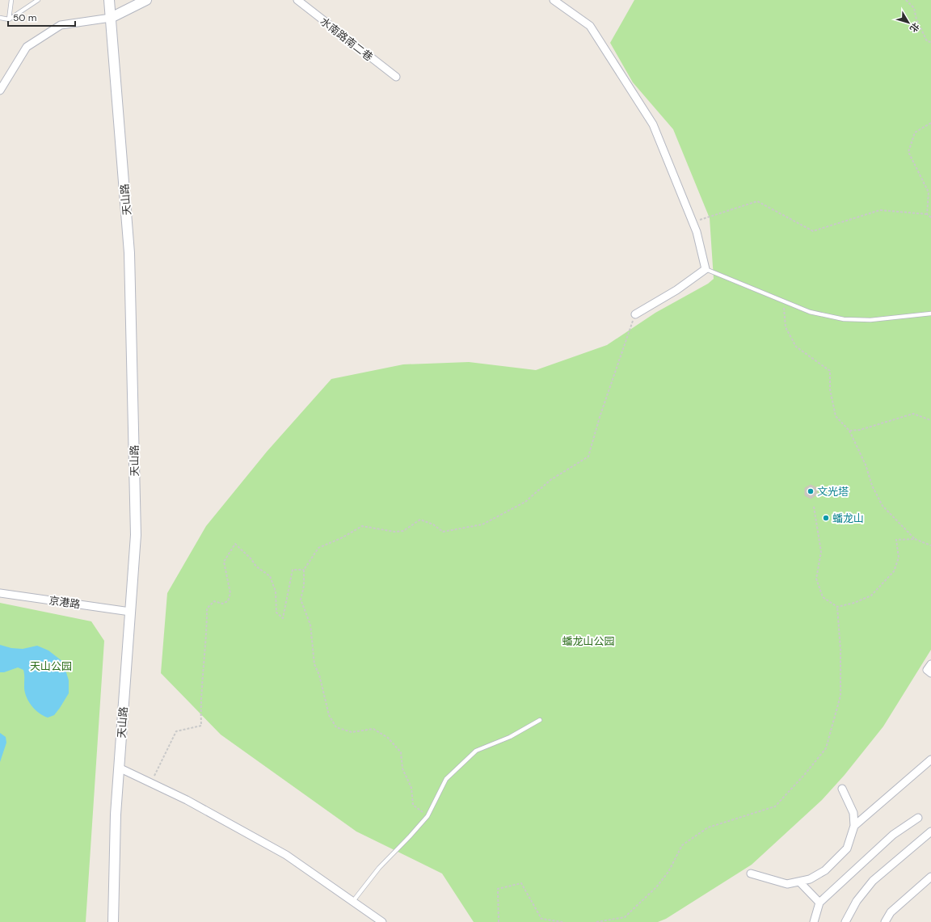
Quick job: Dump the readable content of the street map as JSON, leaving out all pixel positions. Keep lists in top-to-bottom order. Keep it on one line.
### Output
{"streets":{"street":["水南路南二巷","天山路","京港路"]},"crossings":[["天山路","京港路"]],"parks":["蟠龙山公园","天山公园"],"places":["文光塔","蟠龙山"],"scale_bar":"50 m","north":"bottom right"}
